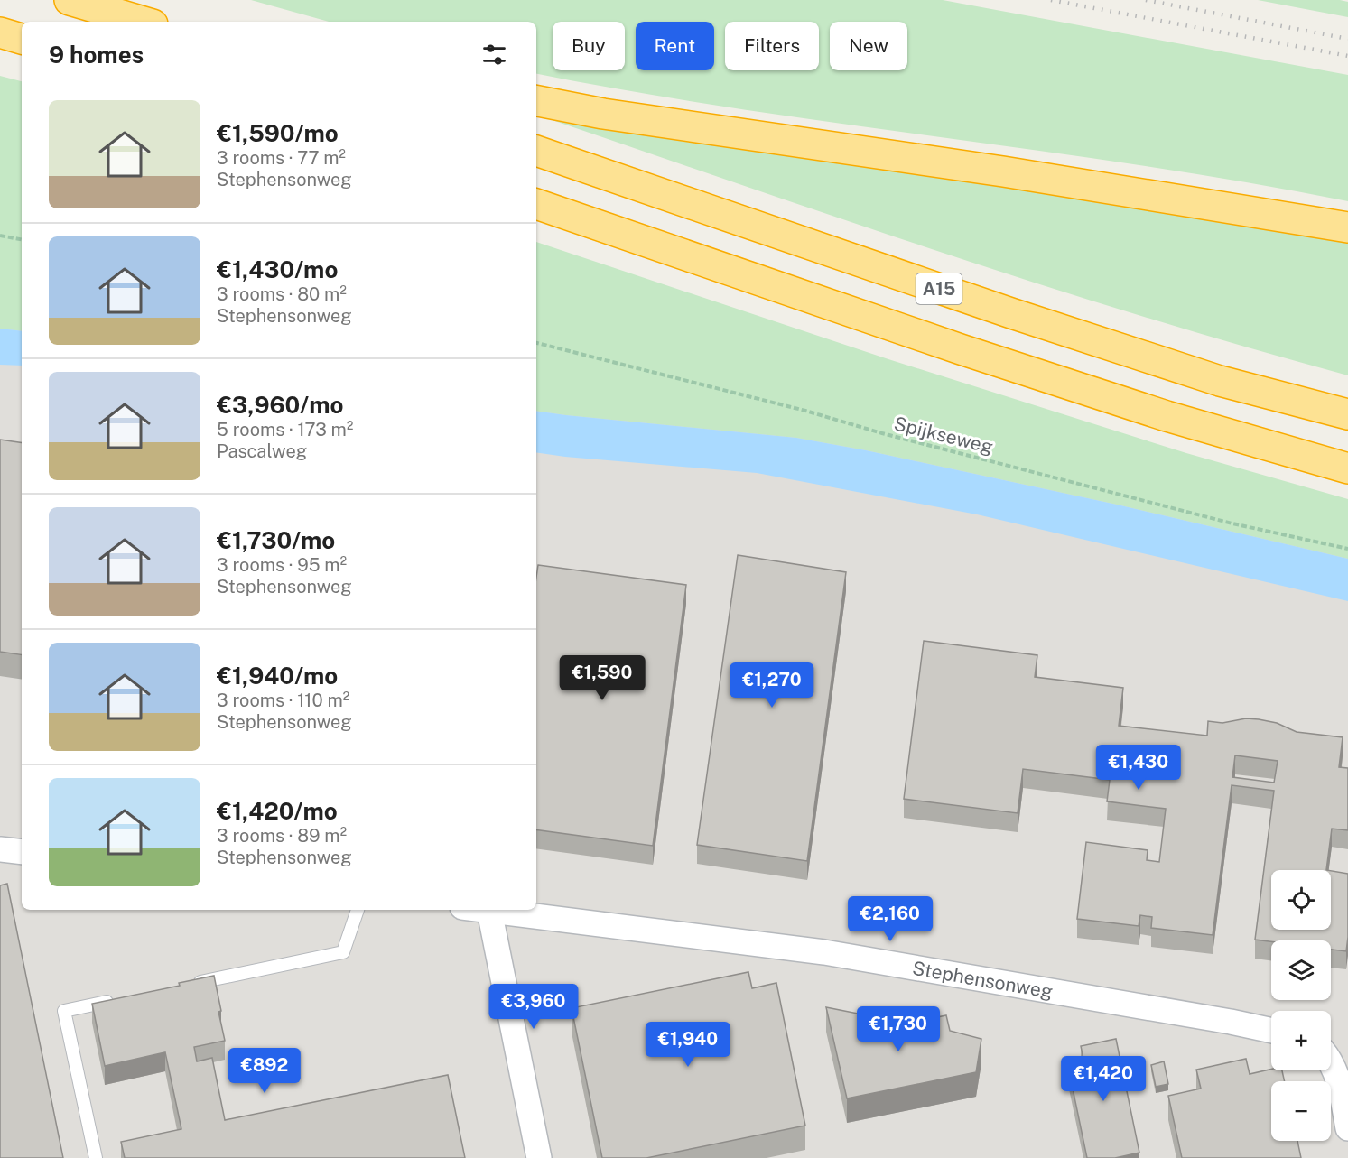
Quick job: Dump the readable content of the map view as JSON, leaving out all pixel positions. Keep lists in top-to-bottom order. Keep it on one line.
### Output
{"streets":{"highway":["A15"],"street":["Stephensonweg"],"path":["Spijkseweg"]},"page":{"chip":["Buy","Rent","Filters","New"],"heading":"9 homes","list":[{"name":"€1,590/mo","note":"3 rooms · 77 m² · Stephensonweg"},{"name":"€1,430/mo","note":"3 rooms · 80 m² · Stephensonweg"},{"name":"€3,960/mo","note":"5 rooms · 173 m² · Pascalweg"},{"name":"€1,730/mo","note":"3 rooms · 95 m² · Stephensonweg"},{"name":"€1,940/mo","note":"3 rooms · 110 m² · Stephensonweg"},{"name":"€1,420/mo","note":"3 rooms · 89 m² · Stephensonweg"}],"price":["€1,590","€1,270","€1,430","€2,160","€3,960","€1,730","€1,940","€892","€1,420"],"map_buttons":["+","−"]}}
